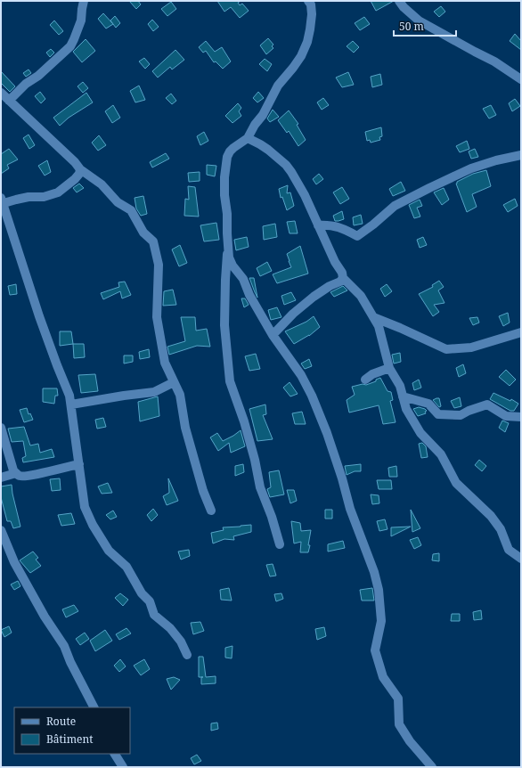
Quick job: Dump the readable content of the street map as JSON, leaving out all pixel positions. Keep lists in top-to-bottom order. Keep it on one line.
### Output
{"legend":["Route","Bâtiment"],"scale_bar":"50 m"}
